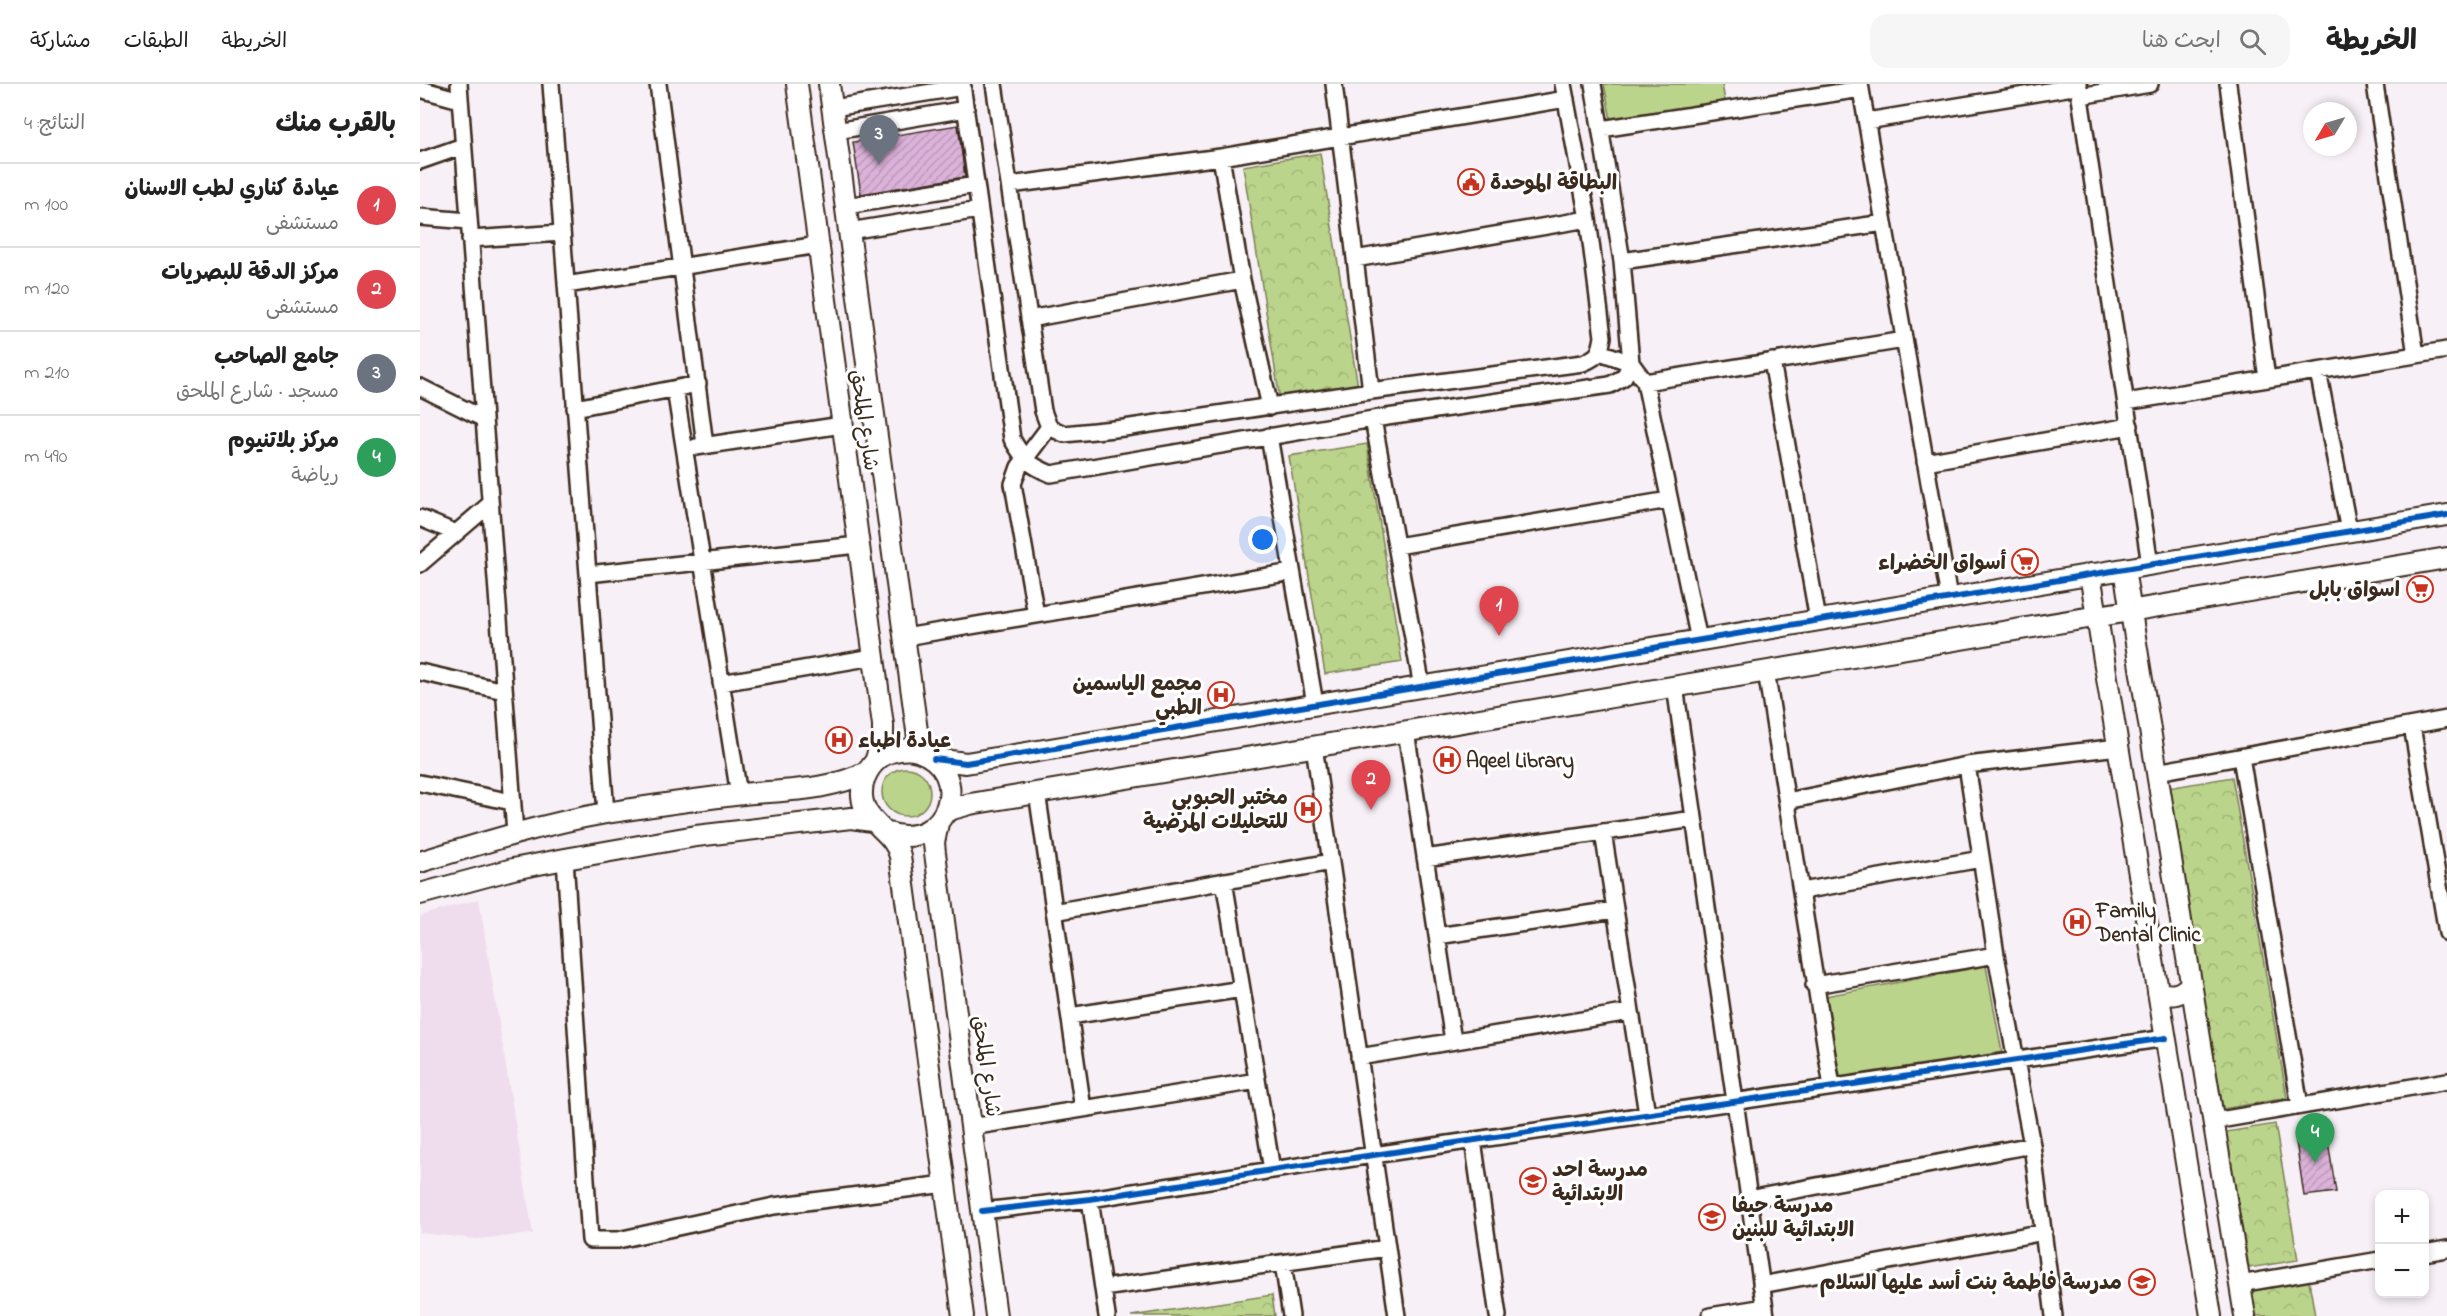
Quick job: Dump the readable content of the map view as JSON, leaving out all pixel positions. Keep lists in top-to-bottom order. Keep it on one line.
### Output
{"streets":{"street":["شارع الملحق"]},"places":{"public building":["البطاقة الموحدة"],"supermarket":["أسواق الخضراء","اسواق بابل"],"hospital":["مجمع الياسمين الطبي","عيادة اطباء","Aqeel Library","مختبر الحبوبي للتحليلات المرضية","Family Dental Clinic"],"school or university":["مدرسة احد الابتدائية","مدرسة حيفا الابتدائية للبنين","مدرسة فاطمة بنت أسد عليها السلام"]},"north":"bottom left","page":{"header":"الخريطة","search":"ابحث هنا","nav":["الخريطة","الطبقات","مشاركة"],"heading":["بالقرب منك","النتائج: 4"],"pins":["3","1","2","4"],"list":[{"mark":"1","name":"عيادة كناري لطب الاسنان","note":"مستشفى","value":"100 m"},{"mark":"2","name":"مركز الدقة للبصريات","note":"مستشفى","value":"120 m"},{"mark":"3","name":"جامع الصاحب","note":"مسجد · شارع الملحق","value":"210 m"},{"mark":"4","name":"مركز بلاتنيوم","note":"رياضة","value":"490 m"}],"map_buttons":["+","−"]}}
